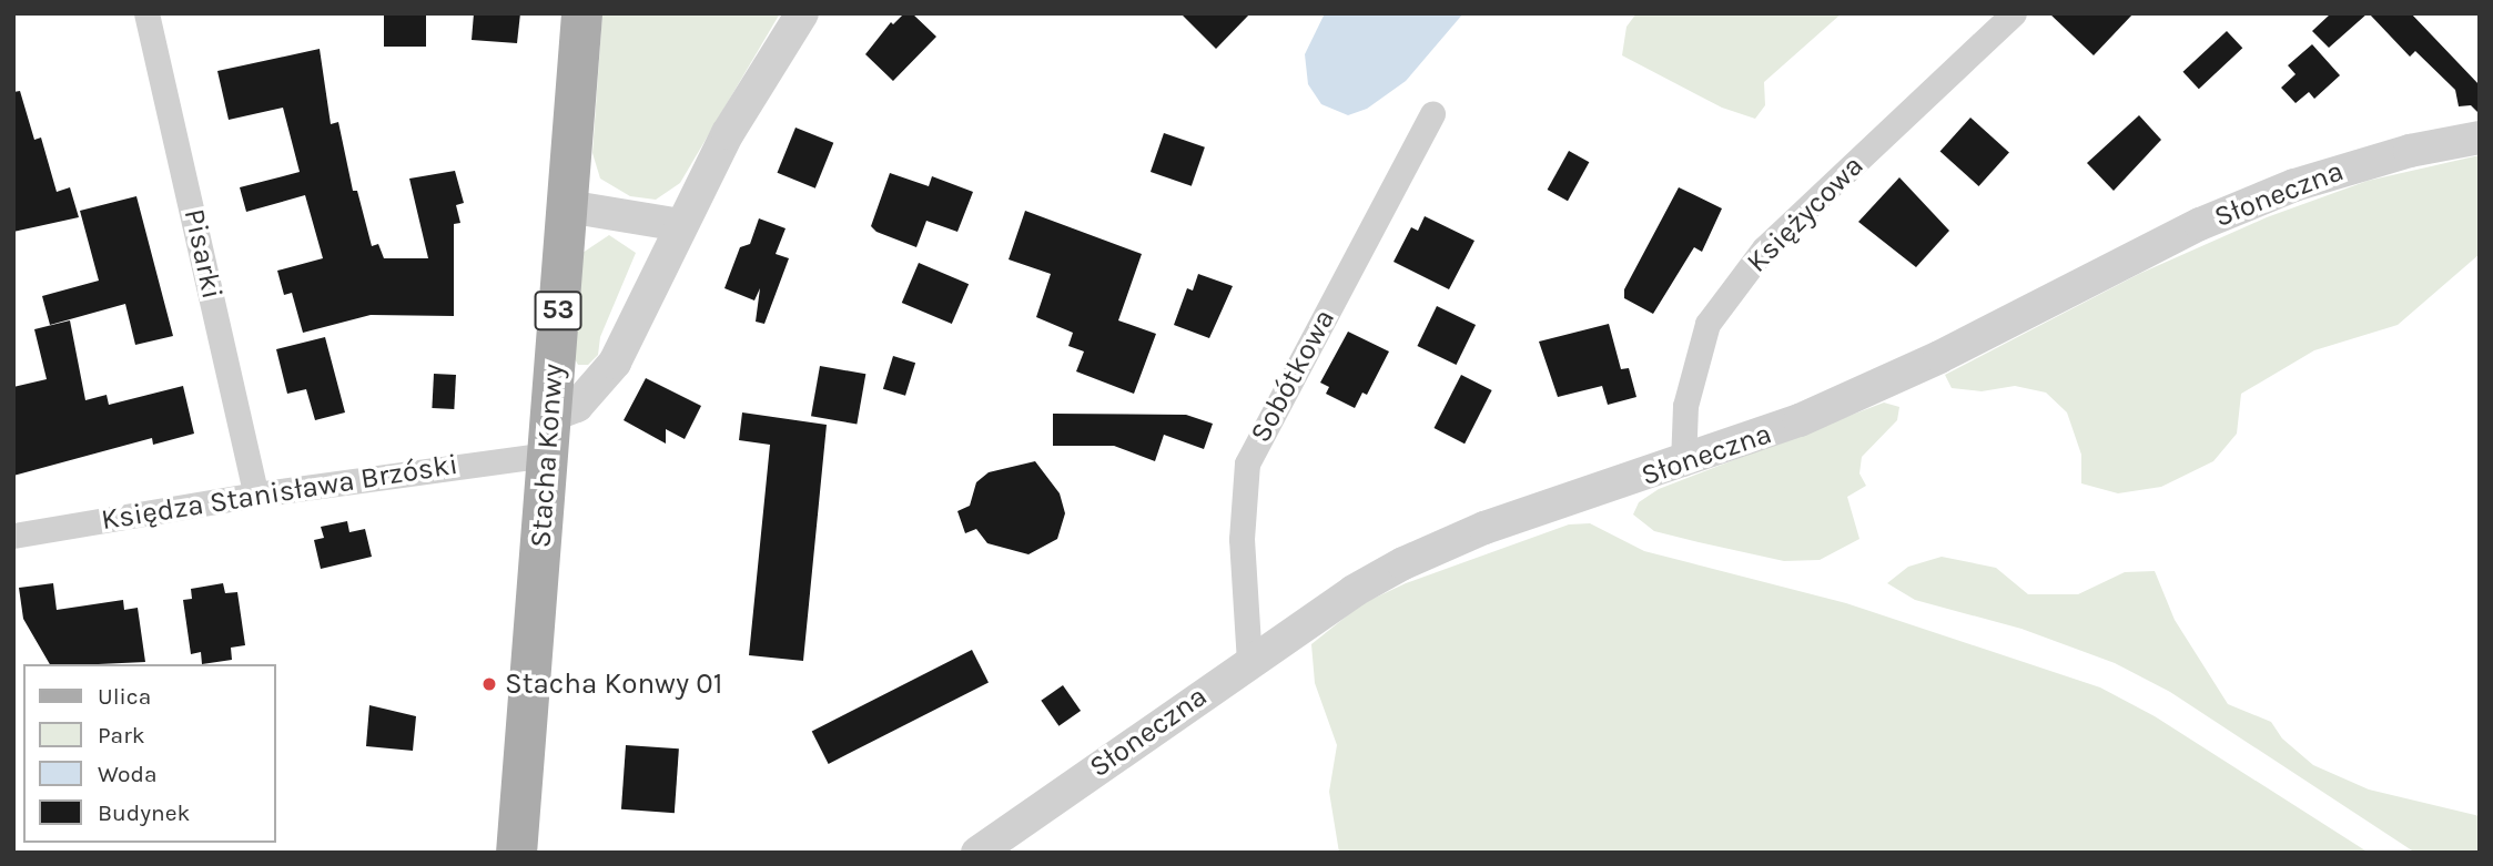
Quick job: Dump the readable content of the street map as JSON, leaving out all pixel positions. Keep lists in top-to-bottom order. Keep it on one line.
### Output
{"streets":{"main road":["53","Stacha Konwy"],"street":["Słoneczna","Księżycowa","Pisarki","Sobótkowa","Księdza Stanisława Brzóski"]},"crossings":[["Słoneczna","Księżycowa"],["Słoneczna","Sobótkowa"],["Pisarki","Księdza Stanisława Brzóski"],["Stacha Konwy","Księdza Stanisława Brzóski"]],"places":["Stacha Konwy 01"],"legend":["Ulica","Park","Woda","Budynek"]}
